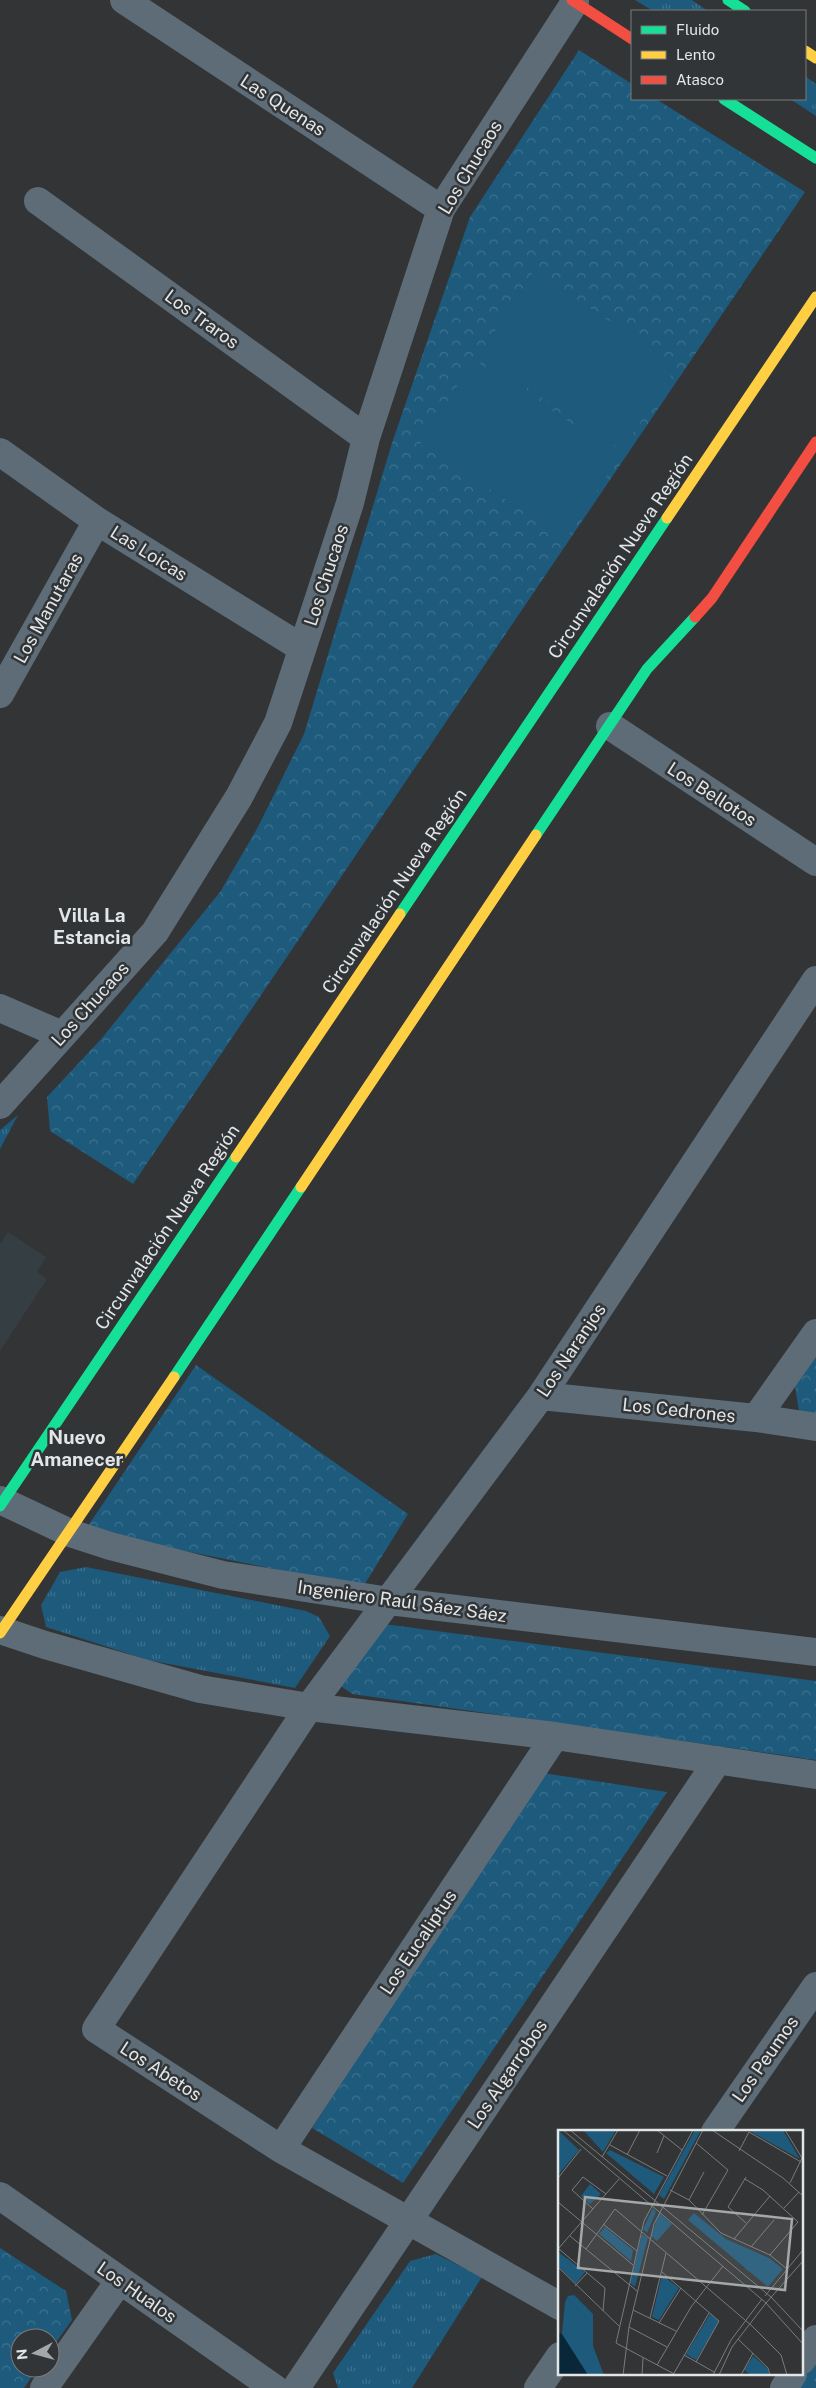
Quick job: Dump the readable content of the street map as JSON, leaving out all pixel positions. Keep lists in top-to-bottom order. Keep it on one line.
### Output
{"streets":{"main road":["Circunvalación Nueva Región"],"street":["Las Quenas","Los Chucaos","Los Traros","Las Loicas","Los Manutaras","Los Bellotos","Los Naranjos","Los Cedrones","Ingeniero Raúl Sáez Sáez","Los Eucaliptus","Los Peumos","Los Abetos","Los Algarrobos","Los Hualos"]},"crossings":[["Las Quenas","Los Chucaos"],["Los Chucaos","Los Traros"],["Los Chucaos","Las Loicas"],["Las Loicas","Los Manutaras"],["Circunvalación Nueva Región","Ingeniero Raúl Sáez Sáez"],["Los Naranjos","Los Cedrones"],["Los Naranjos","Ingeniero Raúl Sáez Sáez"],["Los Naranjos","Los Abetos"],["Los Eucaliptus","Los Abetos"],["Los Abetos","Los Algarrobos"]],"districts":["Villa La Estancia","Nuevo Amanecer"],"legend":["Fluido","Lento","Atasco"],"north":"left"}
